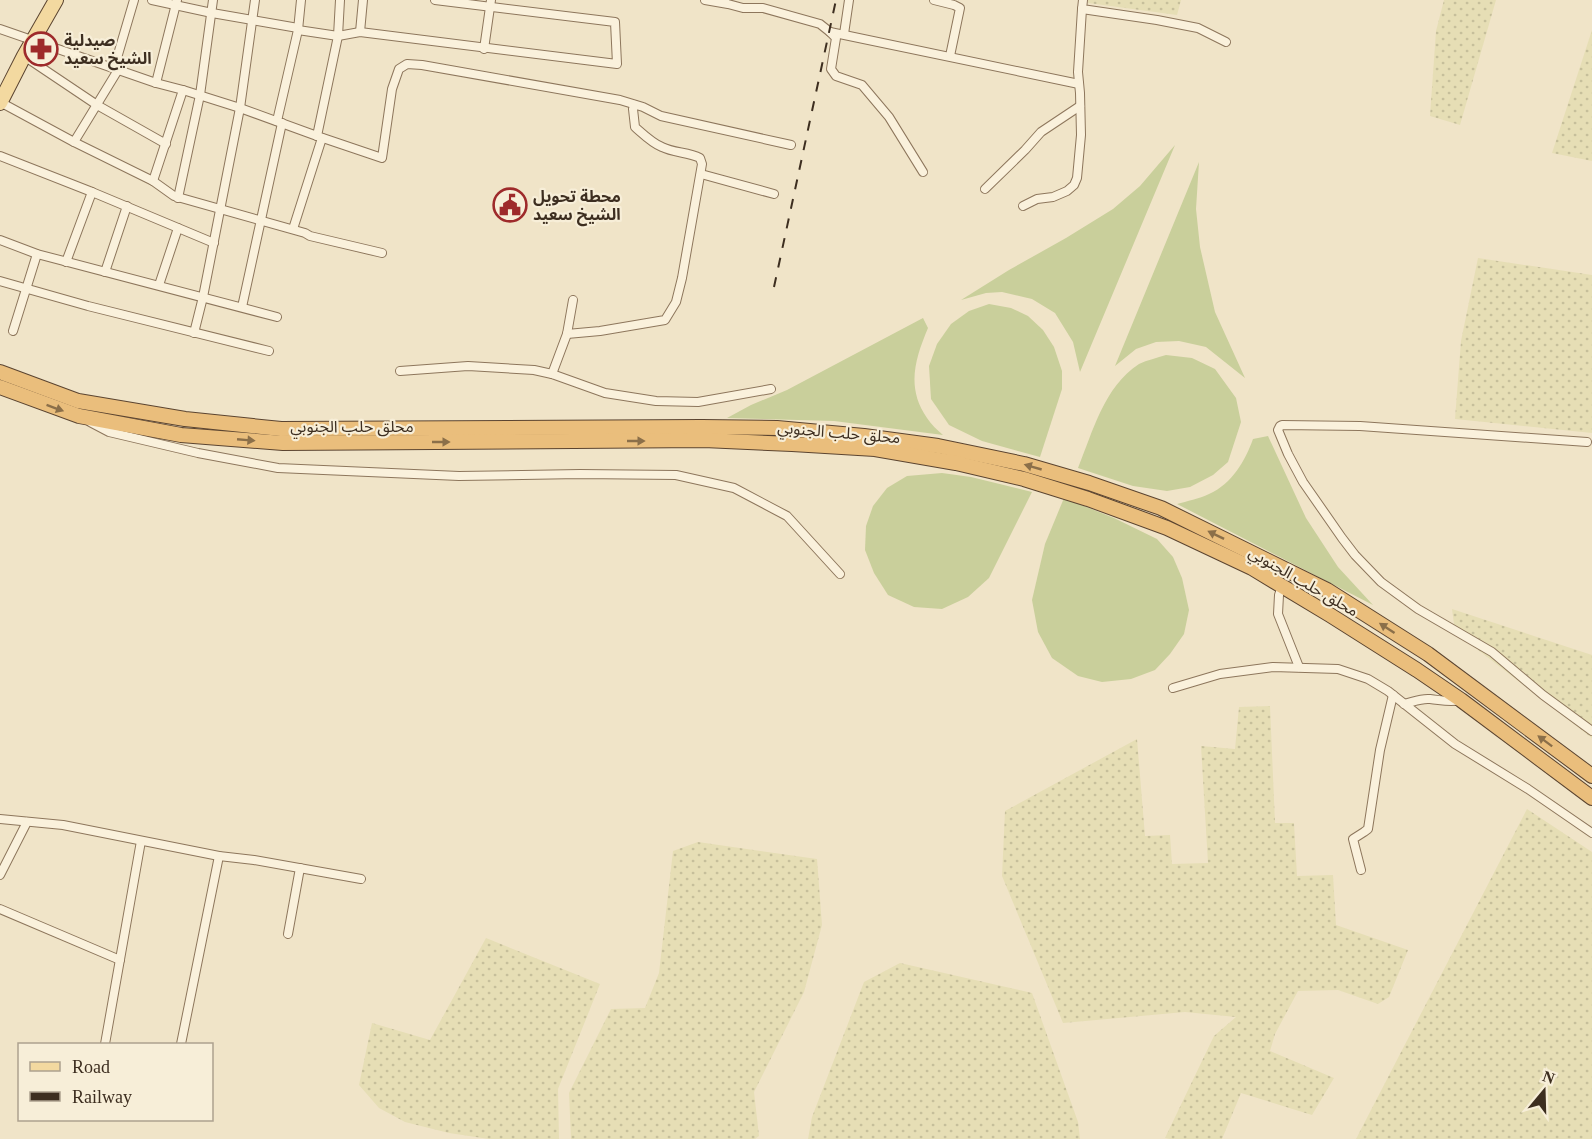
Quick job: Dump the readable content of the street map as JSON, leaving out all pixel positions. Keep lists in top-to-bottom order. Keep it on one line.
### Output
{"streets":{"highway":["محلق حلب الجنوبي"]},"places":{"pharmacy":["صيدلية الشيخ سعيد"],"public building":["محطة تحويل الشيخ سعيد"]},"legend":["Road","Railway"],"north":"top"}
